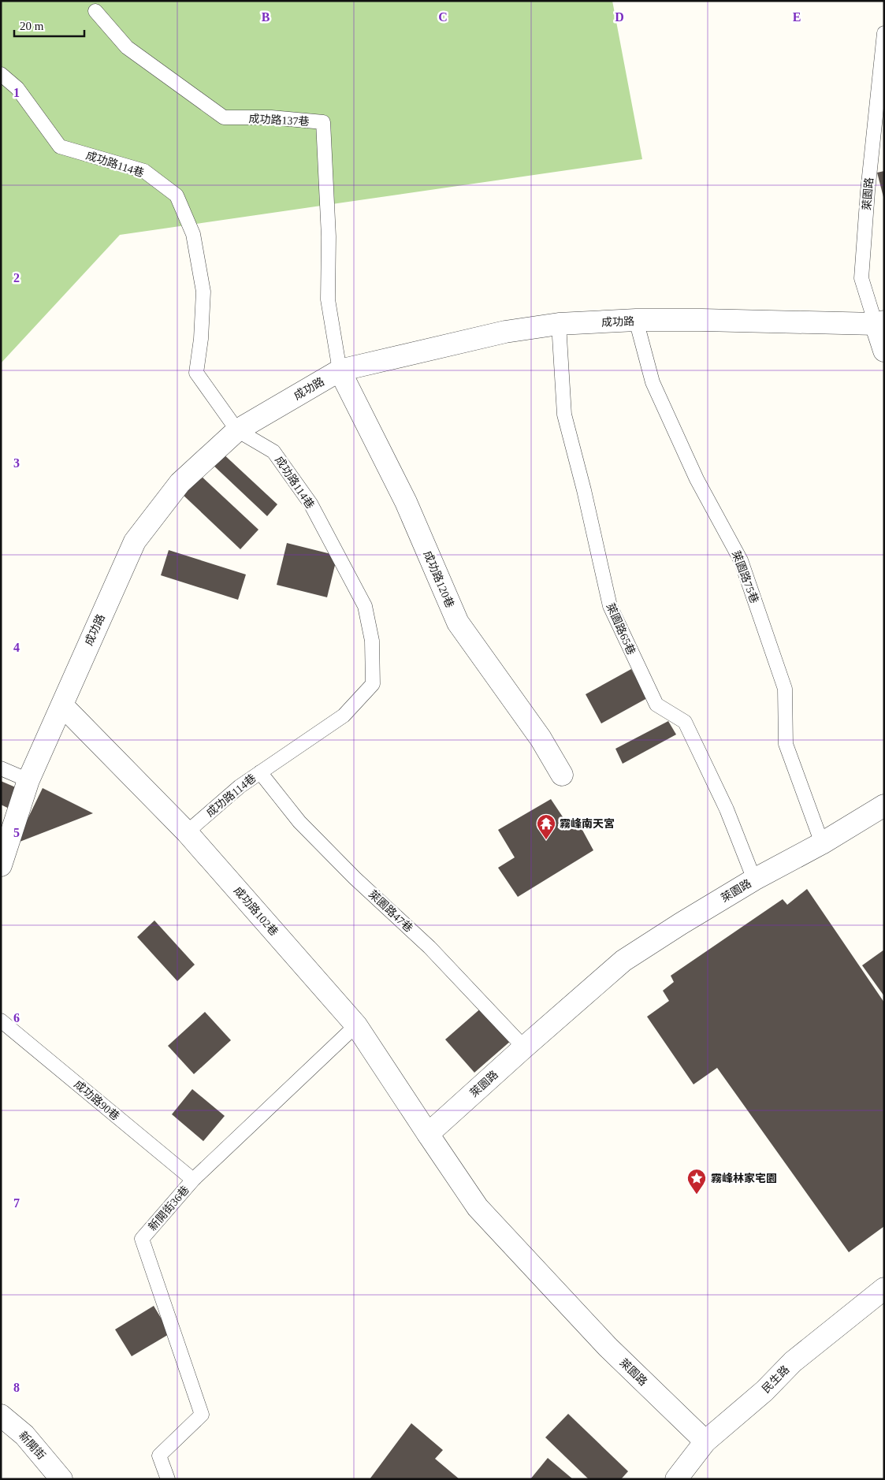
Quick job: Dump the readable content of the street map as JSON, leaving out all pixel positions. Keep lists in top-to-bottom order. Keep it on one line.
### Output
{"streets":{"street":["萊園路","成功路","成功路120巷","成功路102巷","民生路","新開街"],"lane":["成功路137巷","成功路114巷","萊園路75巷","萊園路65巷","萊園路47巷","成功路90巷","新開街36巷"]},"crossings":[["成功路137巷","成功路"],["成功路137巷","成功路120巷"],["成功路114巷","成功路"],["成功路114巷","成功路102巷"],["成功路114巷","萊園路47巷"],["萊園路","成功路"],["萊園路","萊園路75巷"],["萊園路","萊園路65巷"],["萊園路","成功路102巷"],["萊園路","萊園路47巷"],["萊園路","民生路"],["成功路","萊園路75巷"],["成功路","成功路120巷"],["成功路","萊園路65巷"],["成功路","成功路102巷"],["成功路102巷","新開街36巷"],["成功路90巷","新開街36巷"]],"places":{"temple":["霧峰南天宮"],"place":["霧峰林家宅園"]},"scale_bar":"20 m","grid":{"columns":["B","C","D","E"],"rows":["1","2","3","4","5","6","7","8"]}}
